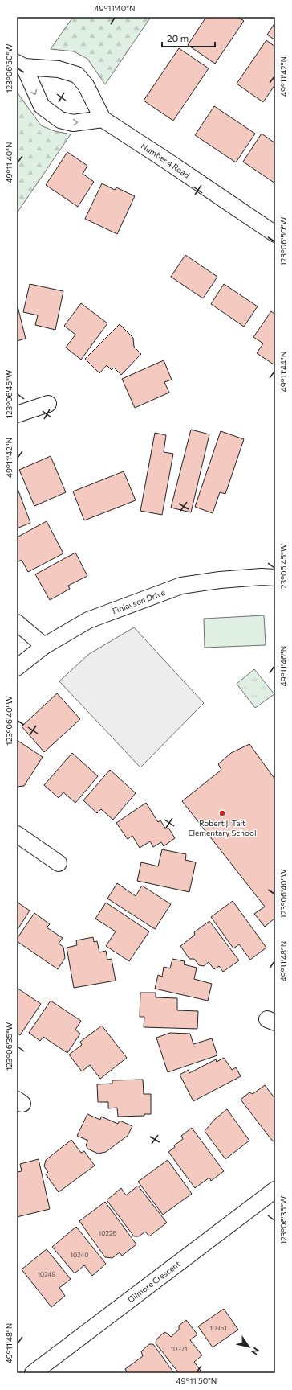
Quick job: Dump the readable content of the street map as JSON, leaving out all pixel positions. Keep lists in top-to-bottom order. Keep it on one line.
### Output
{"streets":{"street":["Number 4 Road","Finlayson Drive","Gilmore Crescent"]},"places":["Robert J. Tait Elementary School"],"house_numbers":["10226","10240","10248","10351","10371"],"scale_bar":"20 m","north":"bottom right","coordinates":["49°11'40\"N","123°06'50\"W","49°11'42\"N","49°11'44\"N","123°06'45\"W","49°11'46\"N","123°06'40\"W","49°11'48\"N","123°06'35\"W","49°11'50\"N"]}
